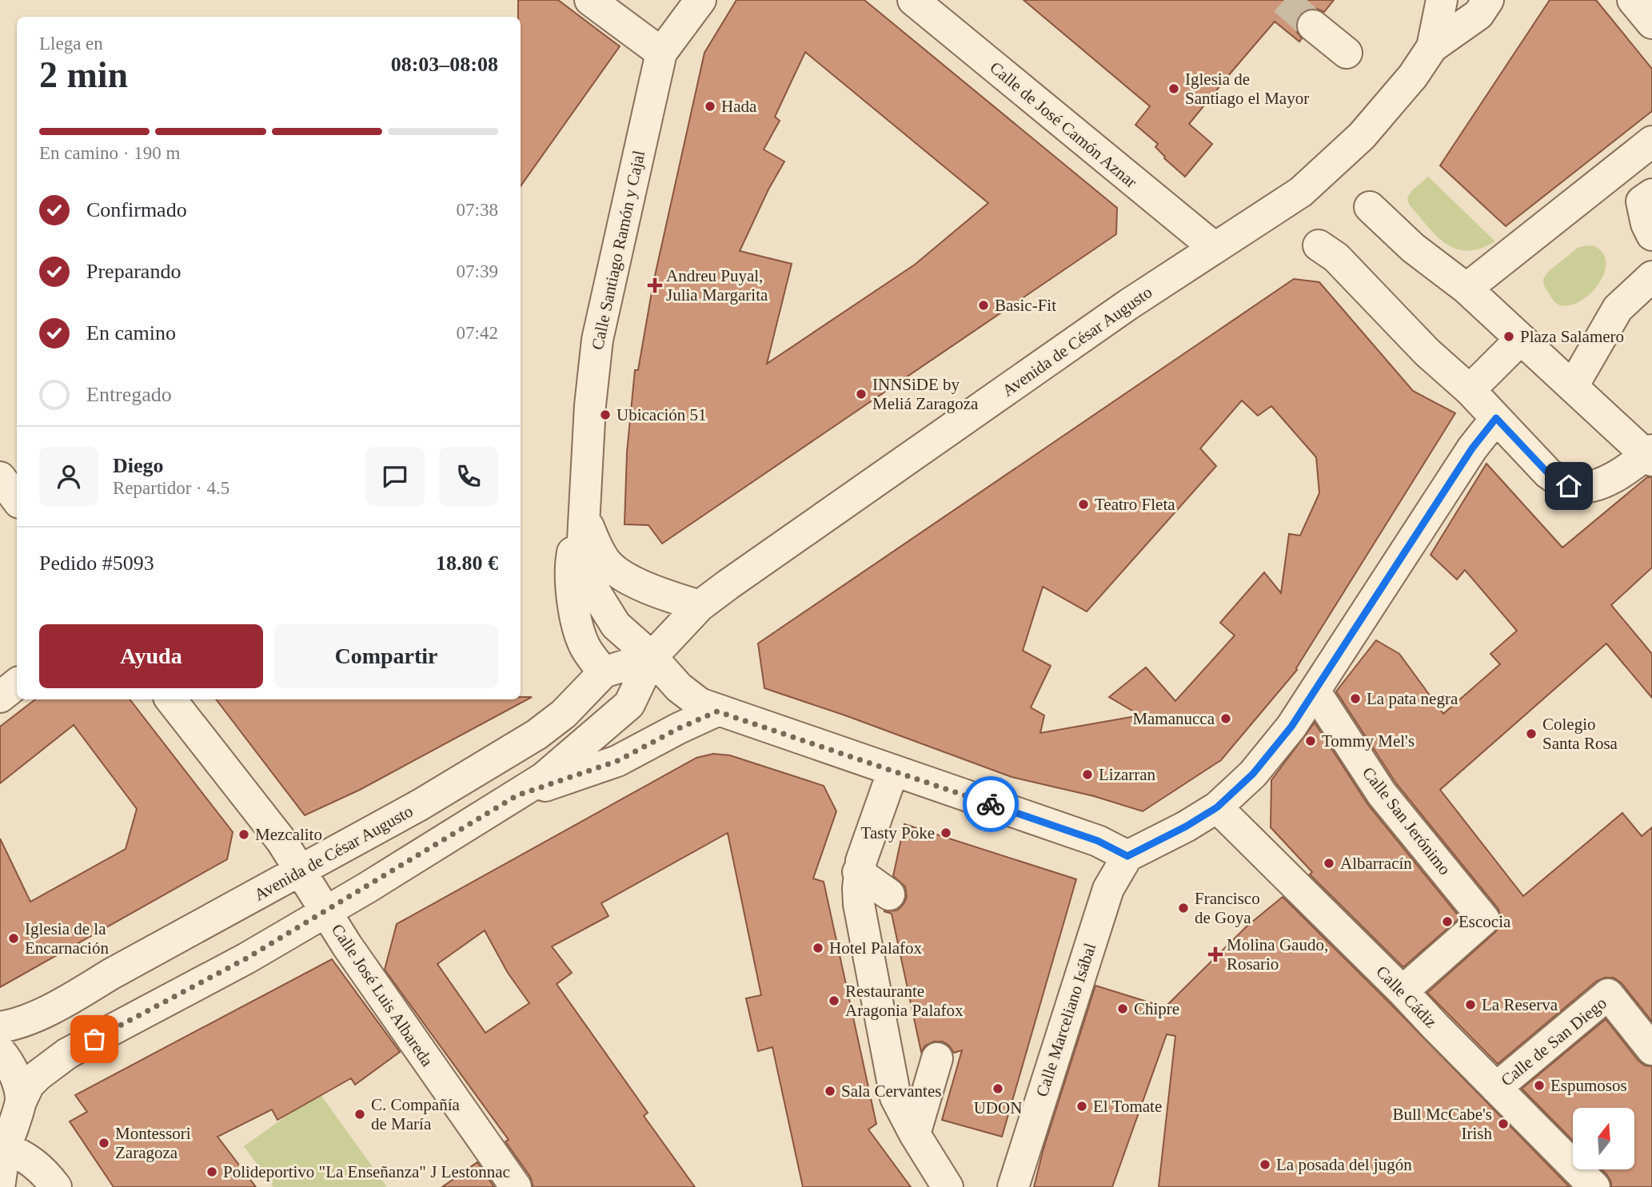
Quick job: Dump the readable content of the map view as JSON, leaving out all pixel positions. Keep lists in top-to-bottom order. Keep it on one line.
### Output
{"streets":{"street":["Calle de José Camón Aznar","Calle Santiago Ramón y Cajal","Avenida de César Augusto","Calle San Jerónimo","Calle José Luis Albareda","Calle Cádiz","Calle Marceliano Isábal","Calle de San Diego"]},"crossings":[["Calle de José Camón Aznar","Avenida de César Augusto"],["Calle Santiago Ramón y Cajal","Avenida de César Augusto"],["Calle Santiago Ramón y Cajal","Calle Marceliano Isábal"],["Avenida de César Augusto","Calle José Luis Albareda"],["Calle San Jerónimo","Calle Cádiz"],["Calle Cádiz","Calle de San Diego"]],"places":{"other":["Iglesia de Santiago el Mayor","Hada","Basic-Fit","Plaza Salamero","INNSiDE by Meliá Zaragoza","Ubicación 51","Teatro Fleta","La pata negra","Mamanucca","Colegio Santa Rosa","Tommy Mel's","Lizarran","Tasty Poke","Mezcalito","Albarracín","Francisco de Goya","Escocia","Iglesia de la Encarnación","Hotel Palafox","Restaurante Aragonia Palafox","La Reserva","Chipre","Espumosos","UDON","Sala Cervantes","El Tomate","C. Compañía de María","Bull McCabe's Irish","Montessori Zaragoza","La posada del jugón","Polideportivo \"La Enseñanza\" J Lestonnac"],"health":["Andreu Puyal, Julia Margarita","Molina Gaudo, Rosario"]},"north":"top","page":{"heading":["2 min","Llega en","08:03–08:08"],"panel":["Diego","Repartidor · 4.5","Pedido #5093","18.80 €"],"bar":"En camino · 190 m","list":[["Confirmado","07:38"],["Preparando","07:39"],["En camino","07:42"],"Entregado"],"buttons":["Ayuda","Compartir"]}}
